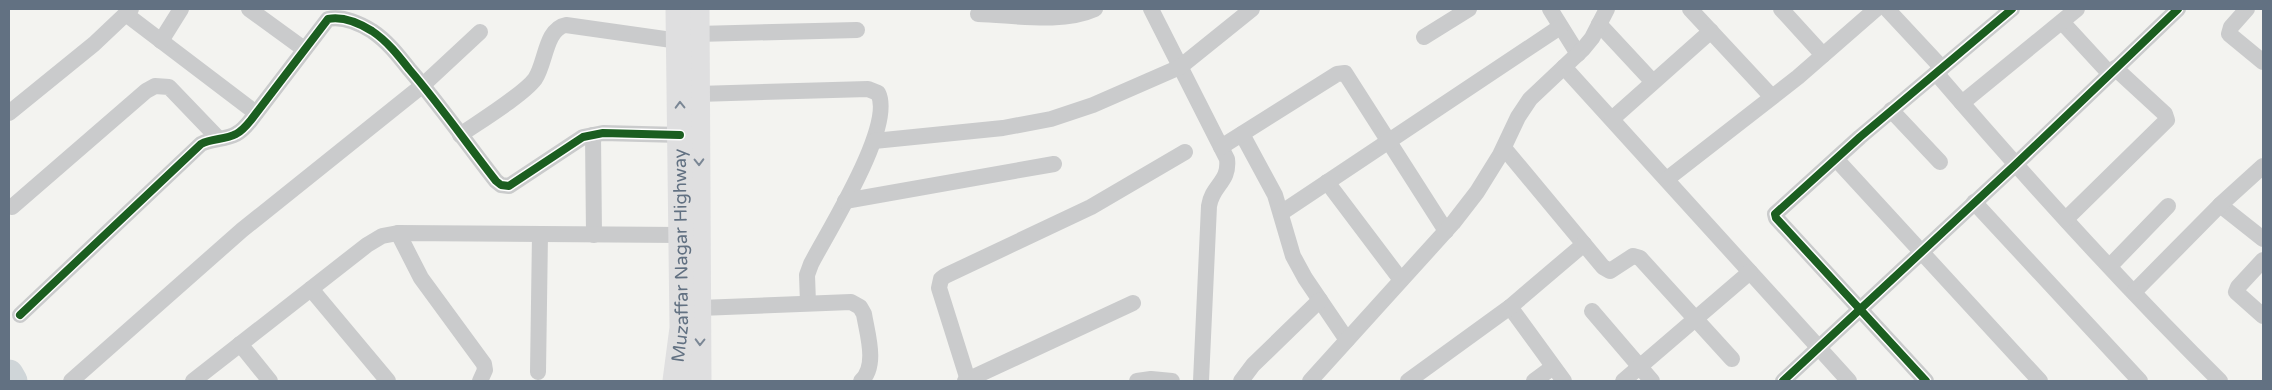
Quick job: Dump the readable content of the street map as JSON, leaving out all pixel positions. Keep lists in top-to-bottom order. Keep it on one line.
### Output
{"streets":{"main road":["Muzaffar Nagar Highway"]}}
